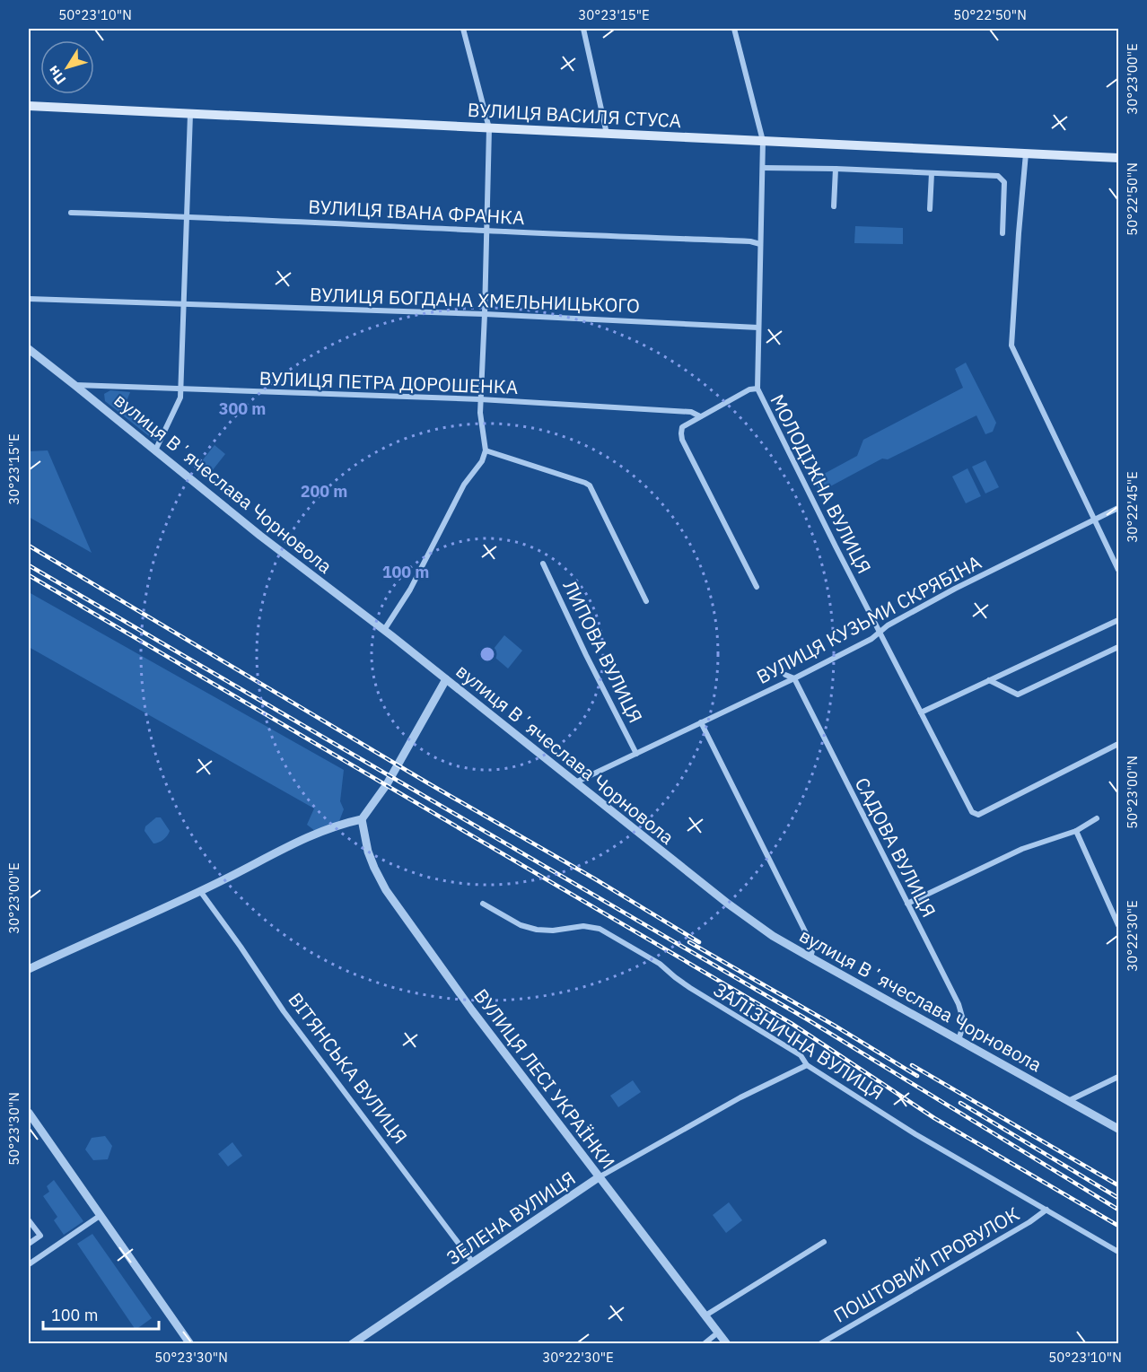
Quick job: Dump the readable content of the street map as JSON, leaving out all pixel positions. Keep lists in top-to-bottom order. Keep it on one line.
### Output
{"streets":{"main road":["ВУЛИЦЯ ВАСИЛЯ СТУСА"],"street":["ВУЛИЦЯ ІВАНА ФРАНКА","ВУЛИЦЯ БОГДАНА ХМЕЛЬНИЦЬКОГО","ВУЛИЦЯ ПЕТРА ДОРОШЕНКА","вулиця Вʼячеслава Чорновола","МОЛОДІЖНА ВУЛИЦЯ","ВУЛИЦЯ КУЗЬМИ СКРЯБІНА","ЛИПОВА ВУЛИЦЯ","САДОВА ВУЛИЦЯ","ЗАЛІЗНИЧНА ВУЛИЦЯ","ВІТЯНСЬКА ВУЛИЦЯ","ВУЛИЦЯ ЛЕСІ УКРАЇНКИ","ЗЕЛЕНА ВУЛИЦЯ","ПОШТОВИЙ ПРОВУЛОК"]},"crossings":[["ВУЛИЦЯ ВАСИЛЯ СТУСА","МОЛОДІЖНА ВУЛИЦЯ"],["ВУЛИЦЯ ІВАНА ФРАНКА","МОЛОДІЖНА ВУЛИЦЯ"],["ВУЛИЦЯ БОГДАНА ХМЕЛЬНИЦЬКОГО","МОЛОДІЖНА ВУЛИЦЯ"],["ВУЛИЦЯ ПЕТРА ДОРОШЕНКА","вулиця Вʼячеслава Чорновола"],["вулиця Вʼячеслава Чорновола","ВУЛИЦЯ КУЗЬМИ СКРЯБІНА"],["вулиця Вʼячеслава Чорновола","САДОВА ВУЛИЦЯ"],["МОЛОДІЖНА ВУЛИЦЯ","ВУЛИЦЯ КУЗЬМИ СКРЯБІНА"],["ВУЛИЦЯ КУЗЬМИ СКРЯБІНА","ЛИПОВА ВУЛИЦЯ"],["ВУЛИЦЯ КУЗЬМИ СКРЯБІНА","САДОВА ВУЛИЦЯ"],["ЗАЛІЗНИЧНА ВУЛИЦЯ","ЗЕЛЕНА ВУЛИЦЯ"],["ЗАЛІЗНИЧНА ВУЛИЦЯ","ПОШТОВИЙ ПРОВУЛОК"],["ВІТЯНСЬКА ВУЛИЦЯ","ЗЕЛЕНА ВУЛИЦЯ"],["ВУЛИЦЯ ЛЕСІ УКРАЇНКИ","ЗЕЛЕНА ВУЛИЦЯ"]],"scale_bar":"100 m","north":"bottom left","coordinates":["50°23'10\"N","30°23'15\"E","50°22'50\"N","30°23'00\"E","30°22'45\"E","50°23'00\"N","30°22'30\"E","50°23'30\"N"],"rings":["300 m","200 m","100 m"]}
